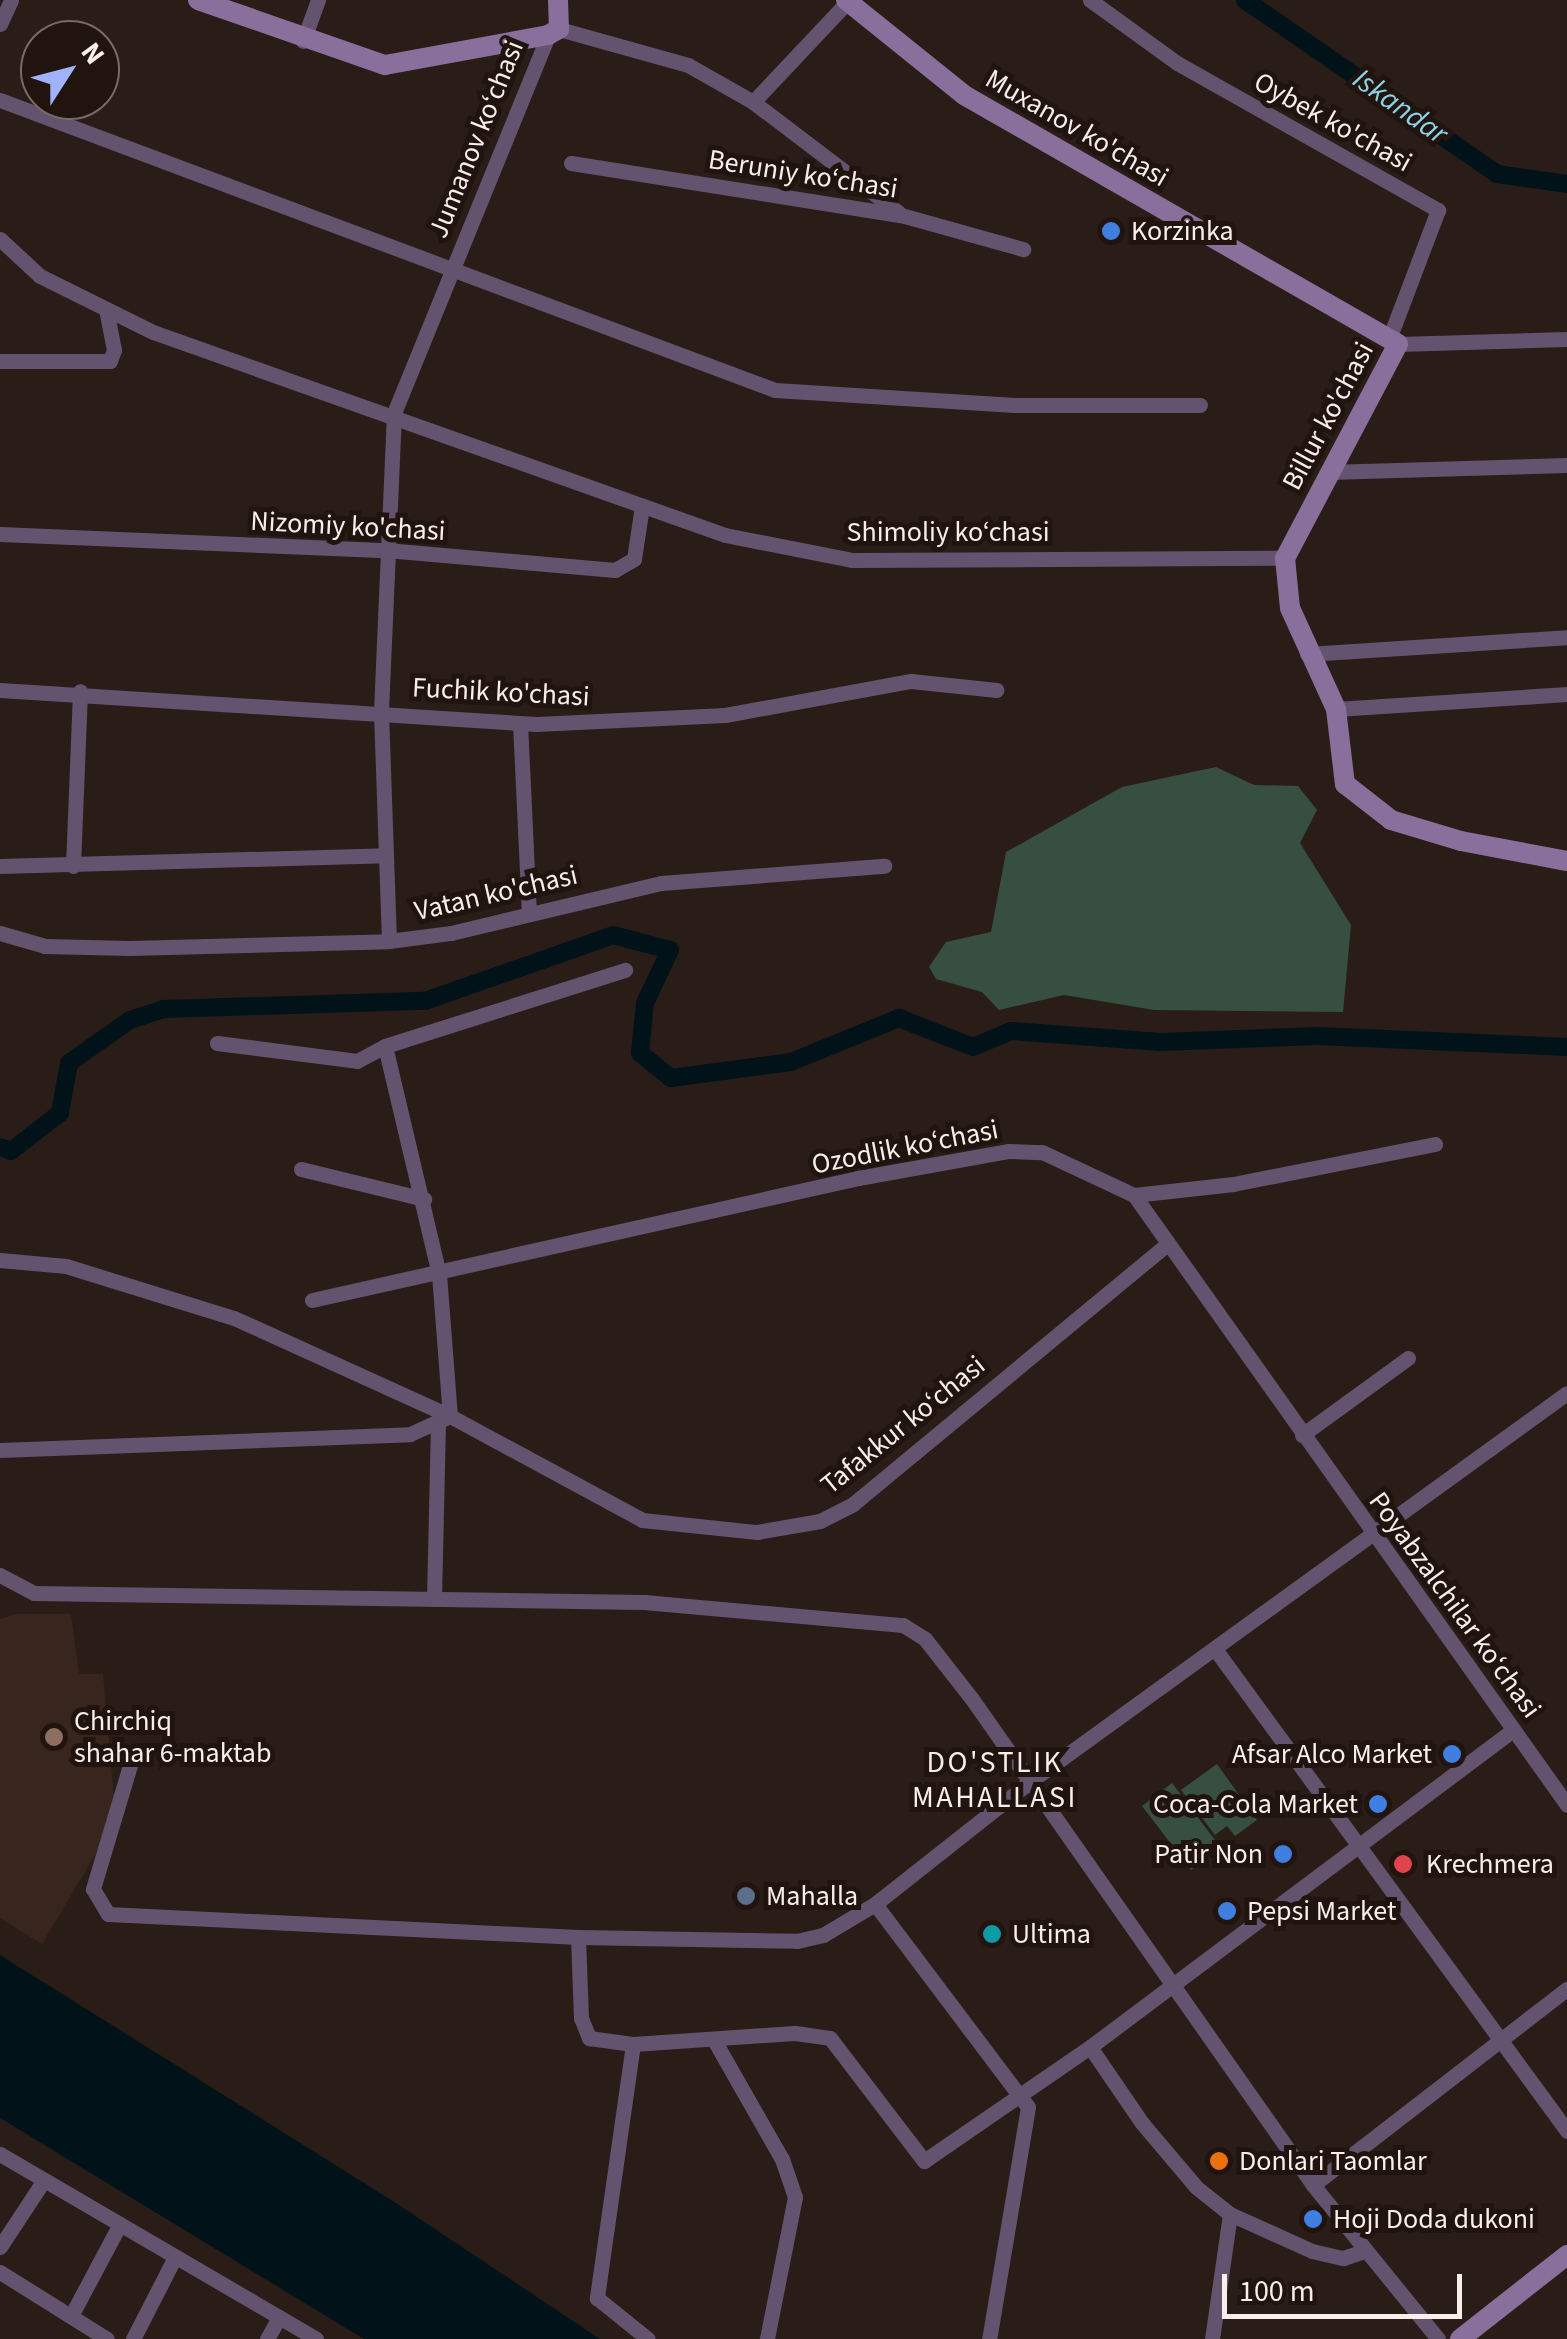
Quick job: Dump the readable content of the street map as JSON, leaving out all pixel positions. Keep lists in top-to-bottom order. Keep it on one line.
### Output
{"streets":{"street":["Oybek ko'chasi","Muxanov ko'chasi","Jumanov ko‘chasi","Beruniy ko‘chasi","Billur ko'chasi","Nizomiy ko'chasi","Shimoliy ko‘chasi","Fuchik ko'chasi","Vatan ko'chasi","Ozodlik ko‘chasi","Tafakkur ko‘chasi","Poyabzalchilar ko‘chasi"]},"crossings":[["Oybek ko'chasi","Muxanov ko'chasi"],["Oybek ko'chasi","Billur ko'chasi"],["Muxanov ko'chasi","Billur ko'chasi"],["Jumanov ko‘chasi","Beruniy ko‘chasi"],["Jumanov ko‘chasi","Nizomiy ko'chasi"],["Jumanov ko‘chasi","Shimoliy ko‘chasi"],["Jumanov ko‘chasi","Fuchik ko'chasi"],["Jumanov ko‘chasi","Vatan ko'chasi"],["Billur ko'chasi","Shimoliy ko‘chasi"],["Nizomiy ko'chasi","Shimoliy ko‘chasi"],["Ozodlik ko‘chasi","Poyabzalchilar ko‘chasi"],["Tafakkur ko‘chasi","Poyabzalchilar ko‘chasi"]],"districts":["DO'STLIK MAHALLASI"],"water":["Iskandar"],"places":["Korzinka","Chirchiq shahar 6-maktab","Afsar Alco Market","Coca-Cola Market","Patir Non","Krechmera","Mahalla","Pepsi Market","Ultima","Donlari Taomlar","Hoji Doda dukoni"],"scale_bar":"100 m","north":"top right"}
